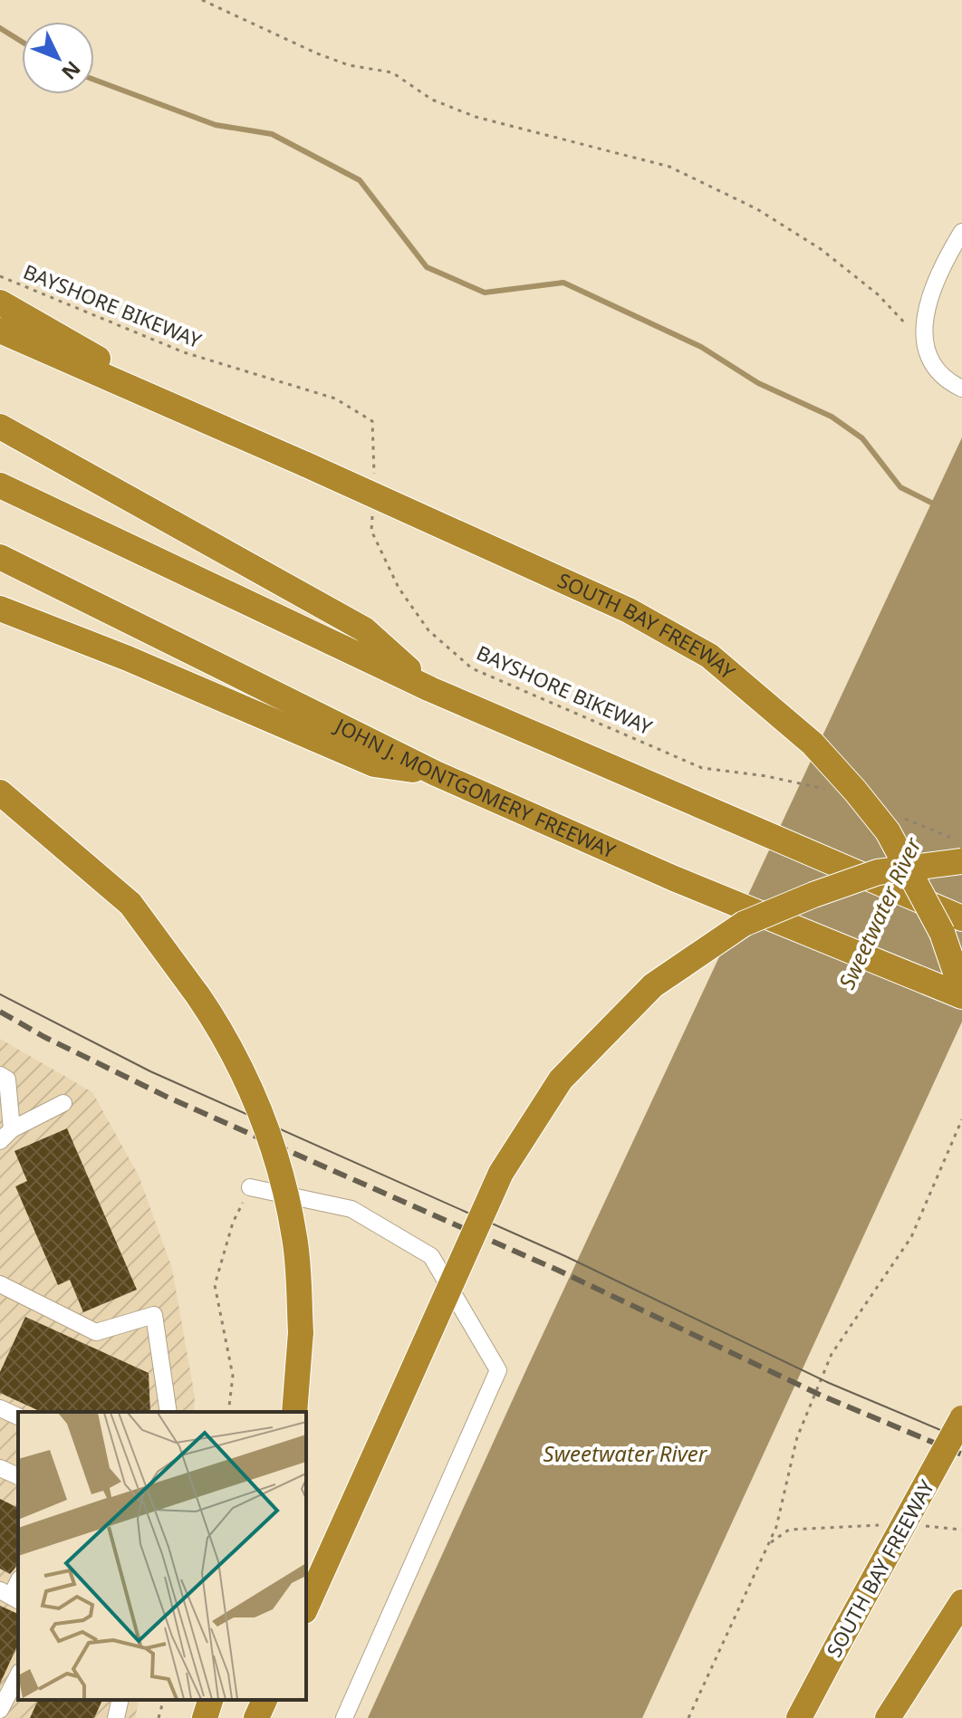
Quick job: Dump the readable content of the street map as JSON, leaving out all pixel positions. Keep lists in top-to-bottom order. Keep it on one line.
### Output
{"streets":{"highway":["SOUTH BAY FREEWAY","JOHN J. MONTGOMERY FREEWAY"],"path":["BAYSHORE BIKEWAY"]},"crossings":[["SOUTH BAY FREEWAY","JOHN J. MONTGOMERY FREEWAY"]],"water":["Sweetwater River"],"north":"bottom right"}
